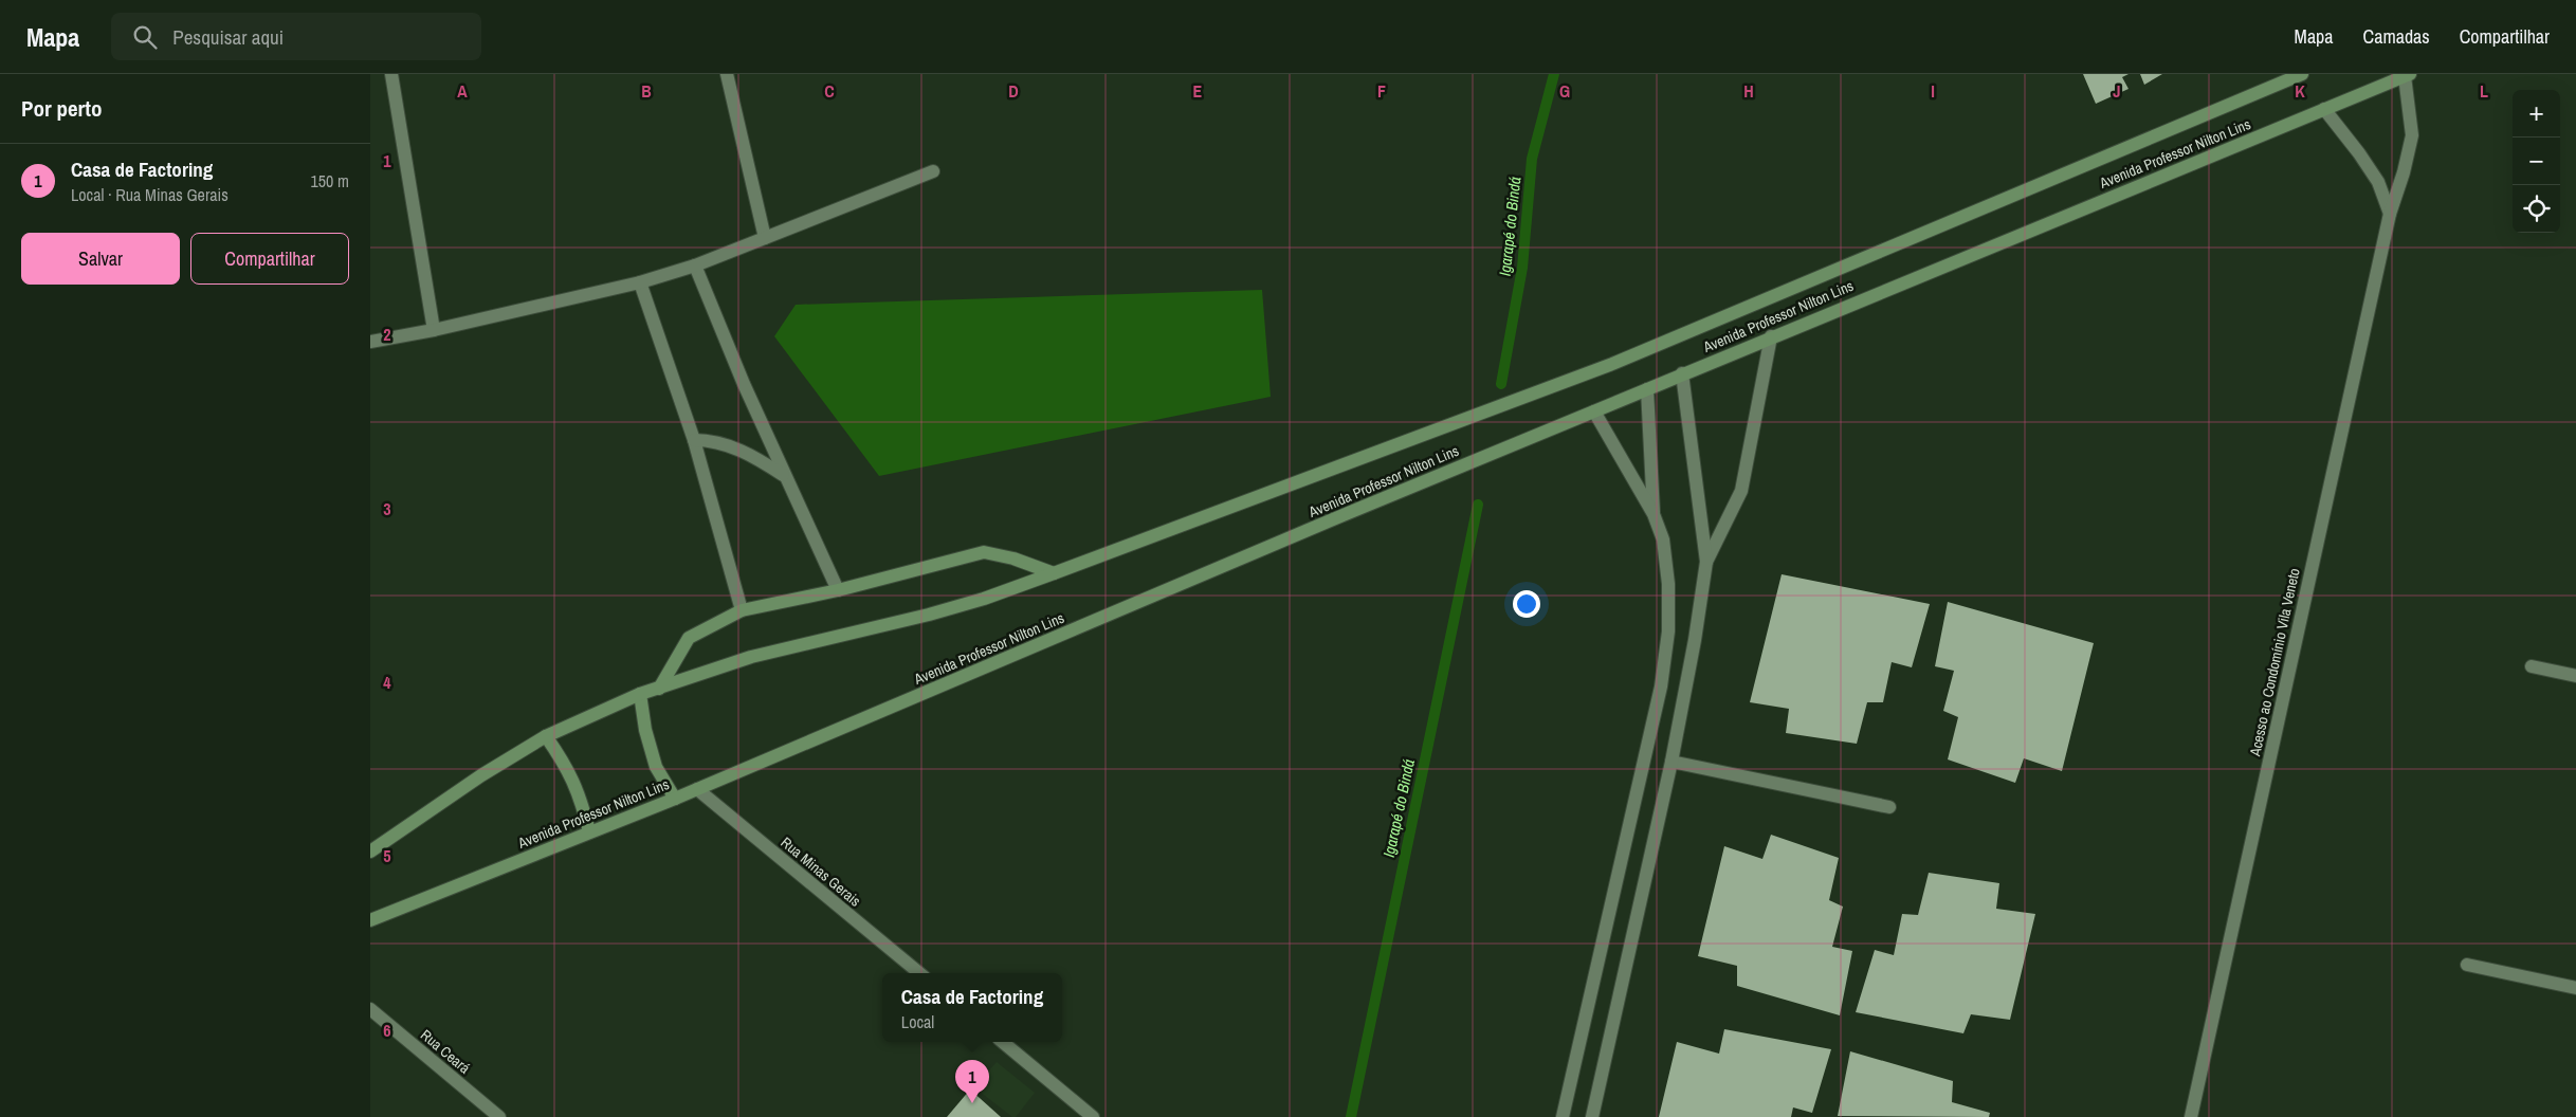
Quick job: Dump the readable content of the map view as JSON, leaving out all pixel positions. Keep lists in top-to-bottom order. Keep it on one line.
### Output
{"streets":{"main road":["Avenida Professor Nilton Lins"],"street":["Acesso ao Condomínio Vila Veneto","Rua Minas Gerais","Rua Ceará"]},"crossings":[["Avenida Professor Nilton Lins","Acesso ao Condomínio Vila Veneto"],["Avenida Professor Nilton Lins","Rua Minas Gerais"]],"water":["Igarapé do Bindá"],"page":{"header":"Mapa","search":"Pesquisar aqui","nav":["Mapa","Camadas","Compartilhar"],"heading":"Por perto","map_buttons":["+","−"],"list":[{"mark":"1","name":"Casa de Factoring","note":"Local · Rua Minas Gerais","value":"150 m"}],"buttons":["Salvar","Compartilhar"],"popup":["Casa de Factoring","Local"],"pins":"1"},"grid":{"columns":["A","B","C","D","E","F","G","H","I","J","K","L"],"rows":["1","2","3","4","5","6"]}}
